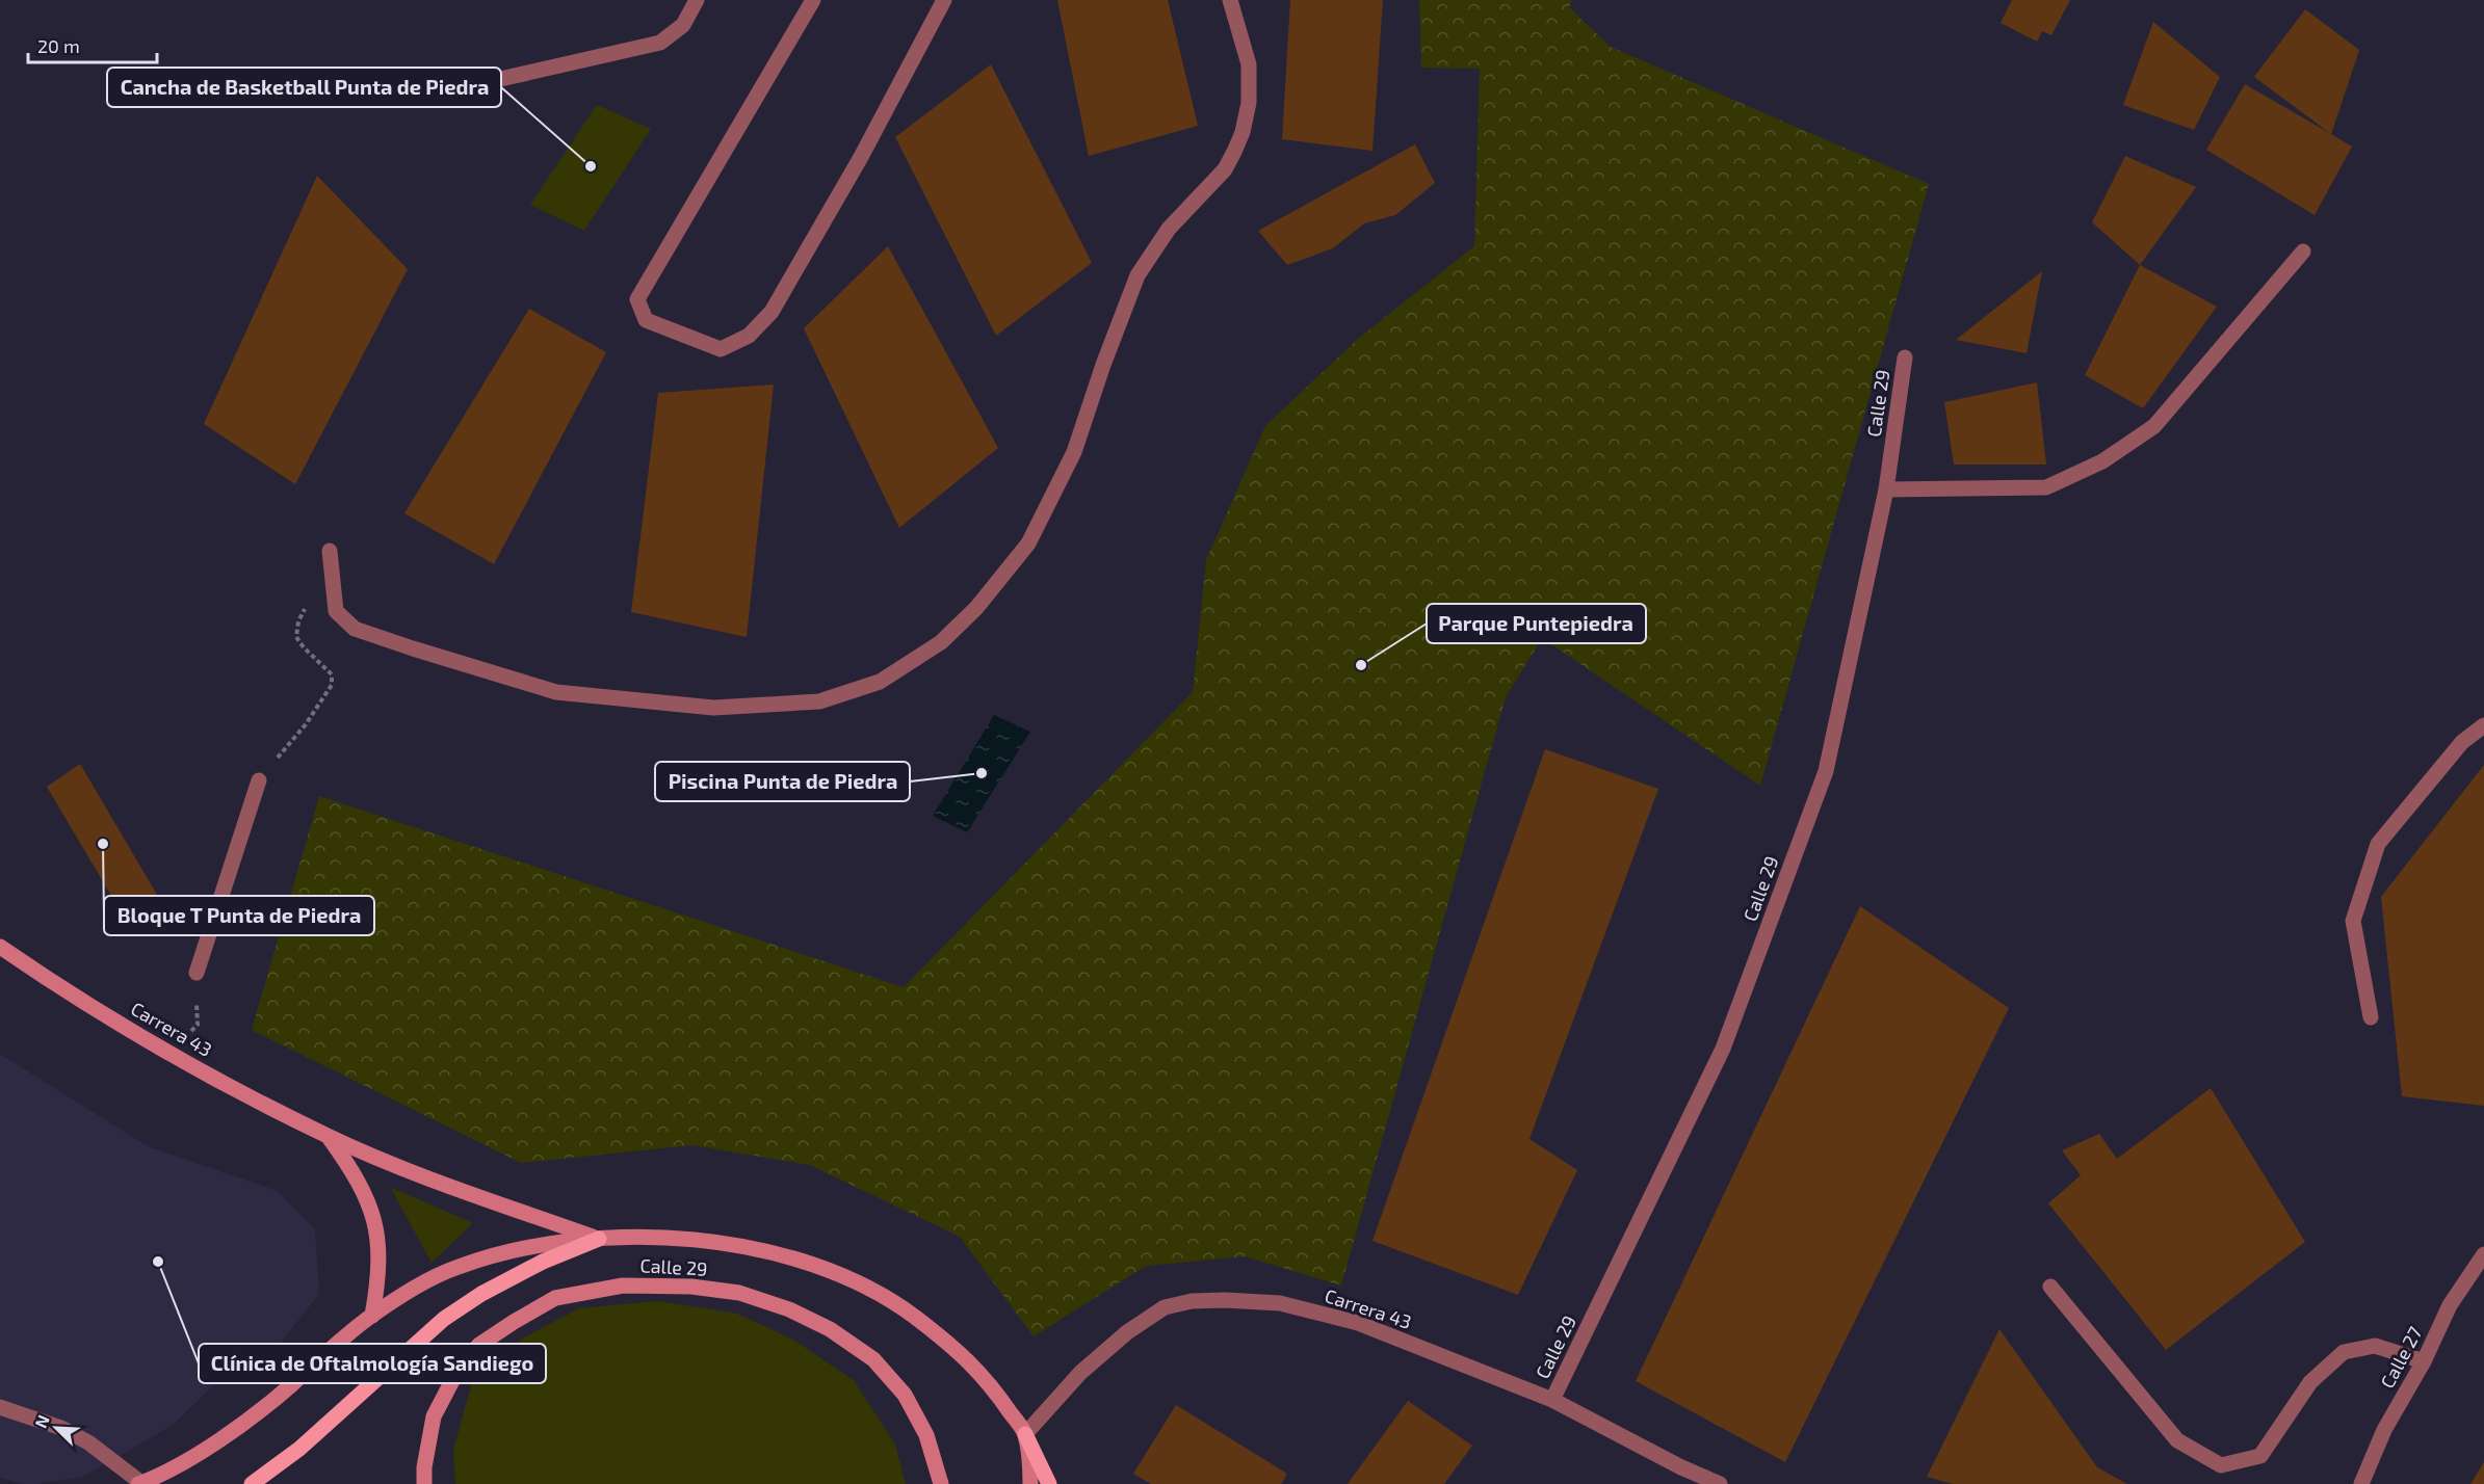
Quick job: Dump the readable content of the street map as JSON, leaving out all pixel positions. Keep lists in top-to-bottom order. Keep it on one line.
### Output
{"streets":{"main road":["Calle 29","Carrera 43"],"street":["Calle 27"]},"crossings":[["Calle 29","Carrera 43"]],"places":["Cancha de Basketball Punta de Piedra","Parque Puntepiedra","Piscina Punta de Piedra","Bloque T Punta de Piedra","Clínica de Oftalmología Sandiego"],"scale_bar":"20 m","north":"top left"}
